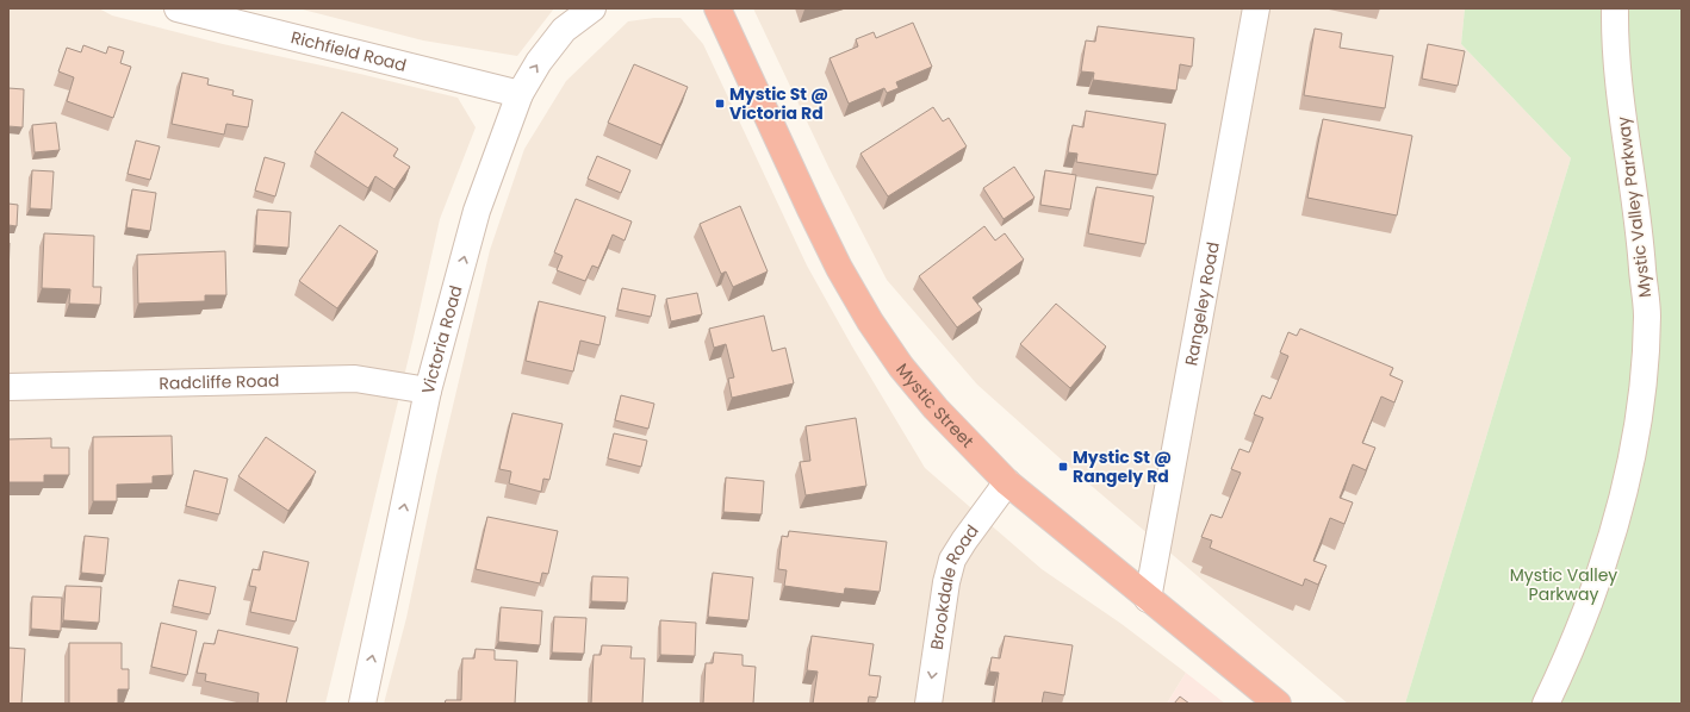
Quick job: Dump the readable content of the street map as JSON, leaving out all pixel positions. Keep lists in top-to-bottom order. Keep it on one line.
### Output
{"streets":{"highway":["Mystic Street"],"street":["Richfield Road","Mystic Valley Parkway","Rangeley Road","Victoria Road","Radcliffe Road","Brookdale Road"]},"crossings":[["Richfield Road","Victoria Road"],["Rangeley Road","Mystic Street"],["Victoria Road","Radcliffe Road"],["Mystic Street","Brookdale Road"]],"one_way":["Victoria Road","Brookdale Road"],"parks":["Mystic Valley Parkway"],"places":{"transit":["Mystic St @ Victoria Rd","Mystic St @ Rangely Rd"]}}
